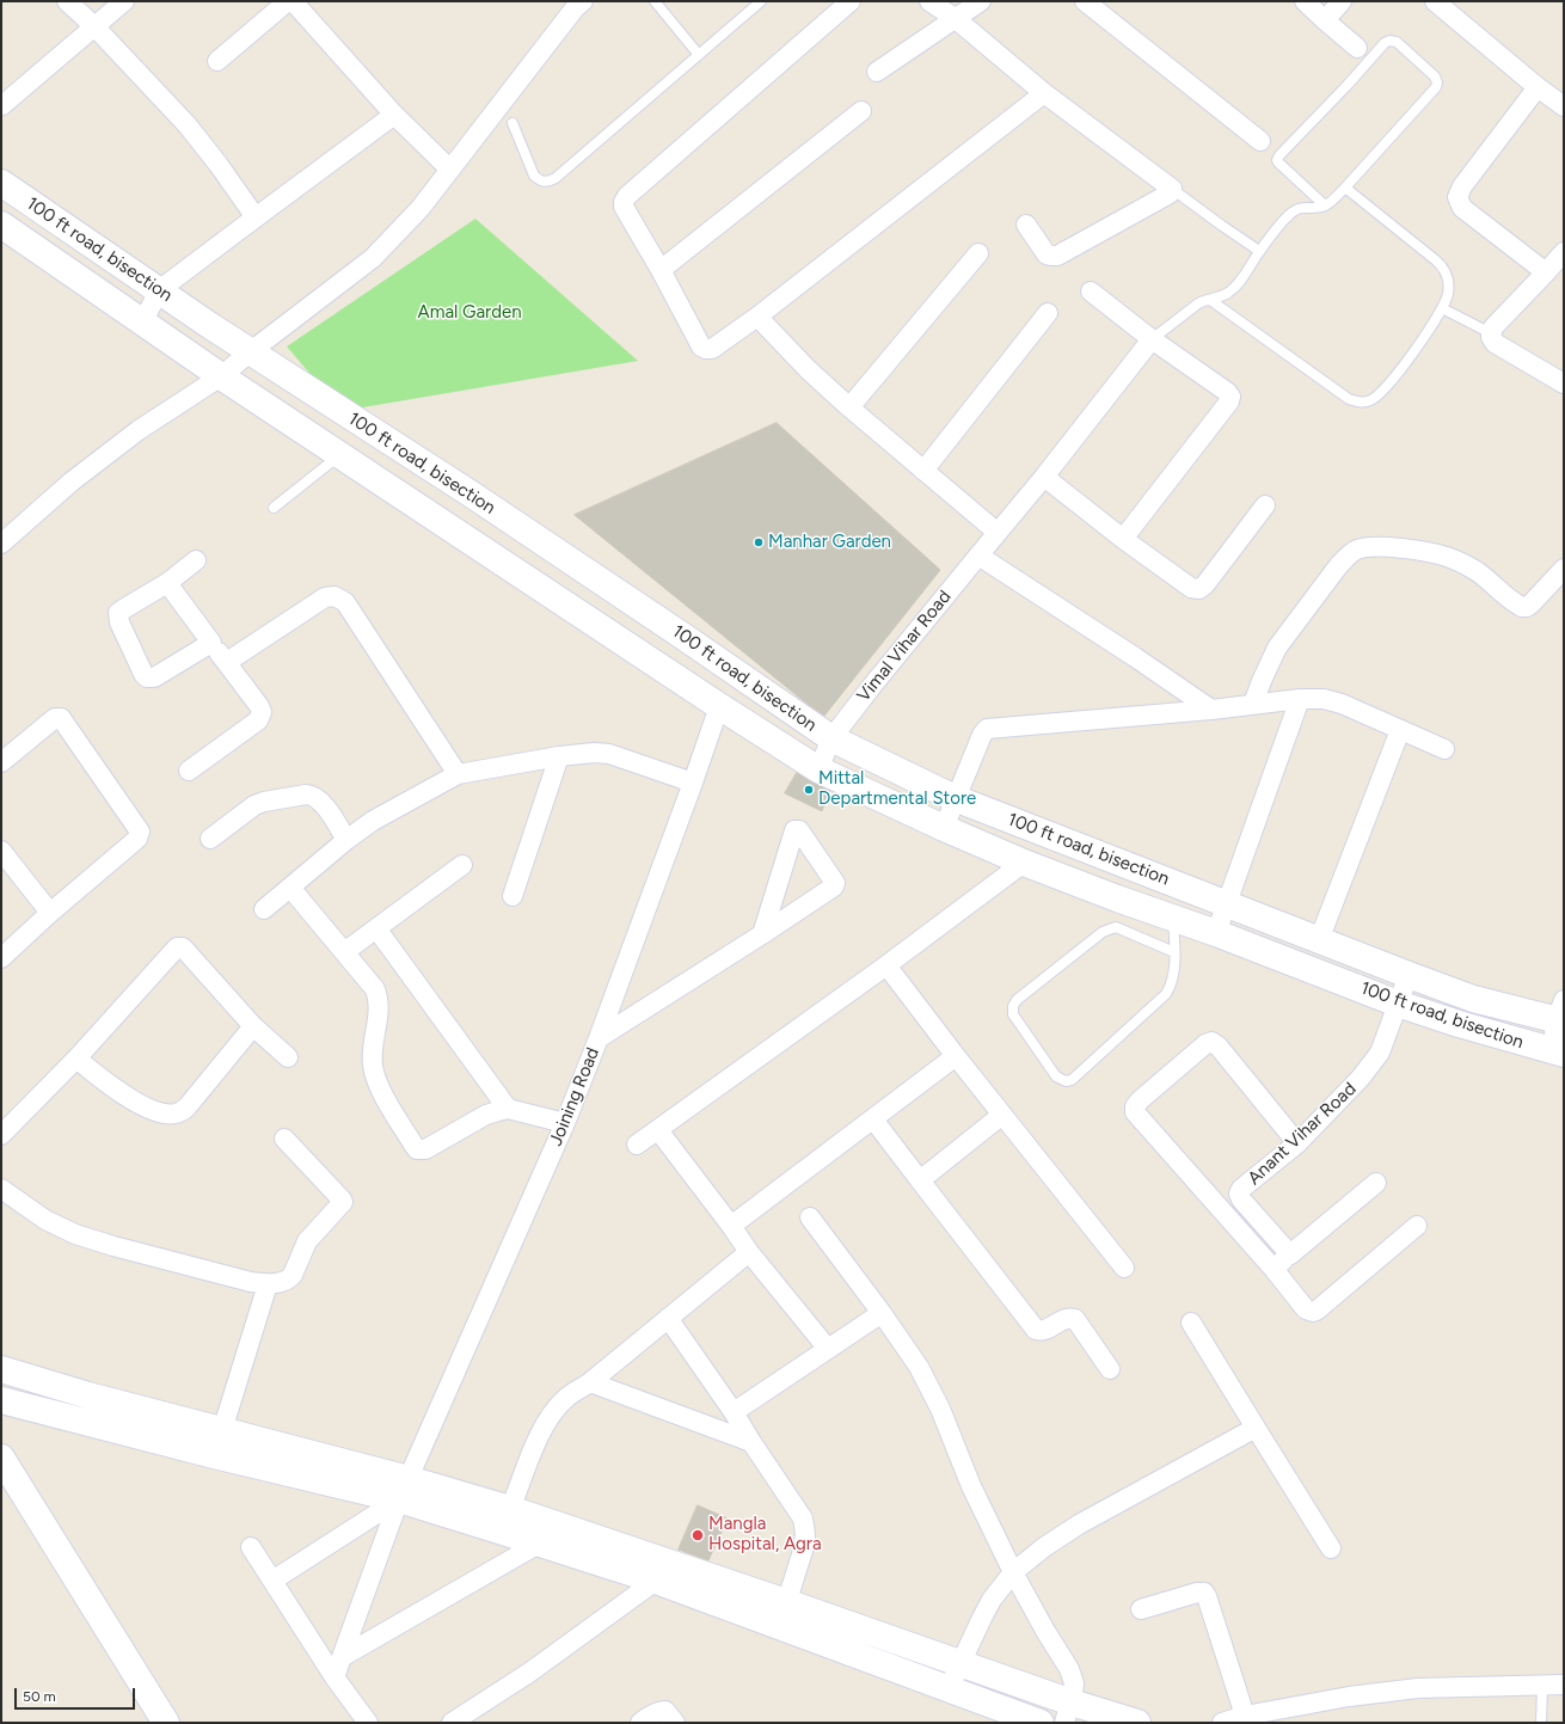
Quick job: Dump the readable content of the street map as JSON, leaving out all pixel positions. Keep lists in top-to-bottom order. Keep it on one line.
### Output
{"streets":{"street":["100 ft road, bisection","Vimal Vihar Road","Joining Road","Anant Vihar Road"]},"crossings":[["100 ft road, bisection","Vimal Vihar Road"],["100 ft road, bisection","Joining Road"],["100 ft road, bisection","Anant Vihar Road"]],"parks":["Amal Garden"],"places":["Manhar Garden","Mittal Departmental Store","Mangla Hospital, Agra"],"scale_bar":"50 m"}
